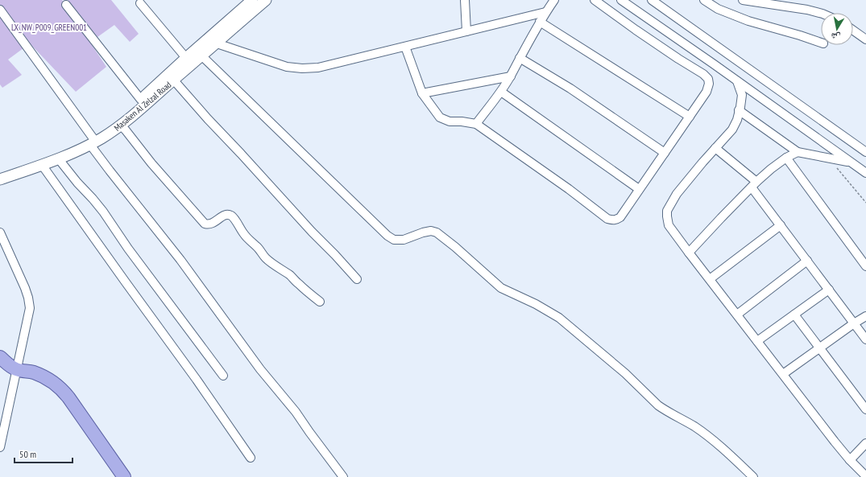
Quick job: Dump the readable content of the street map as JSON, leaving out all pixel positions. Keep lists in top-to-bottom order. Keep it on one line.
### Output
{"streets":{"street":["Masaken Al Zelzal Road"]},"parks":["LX_NW_P009_GREEN001"],"scale_bar":"50 m","north":"bottom"}
